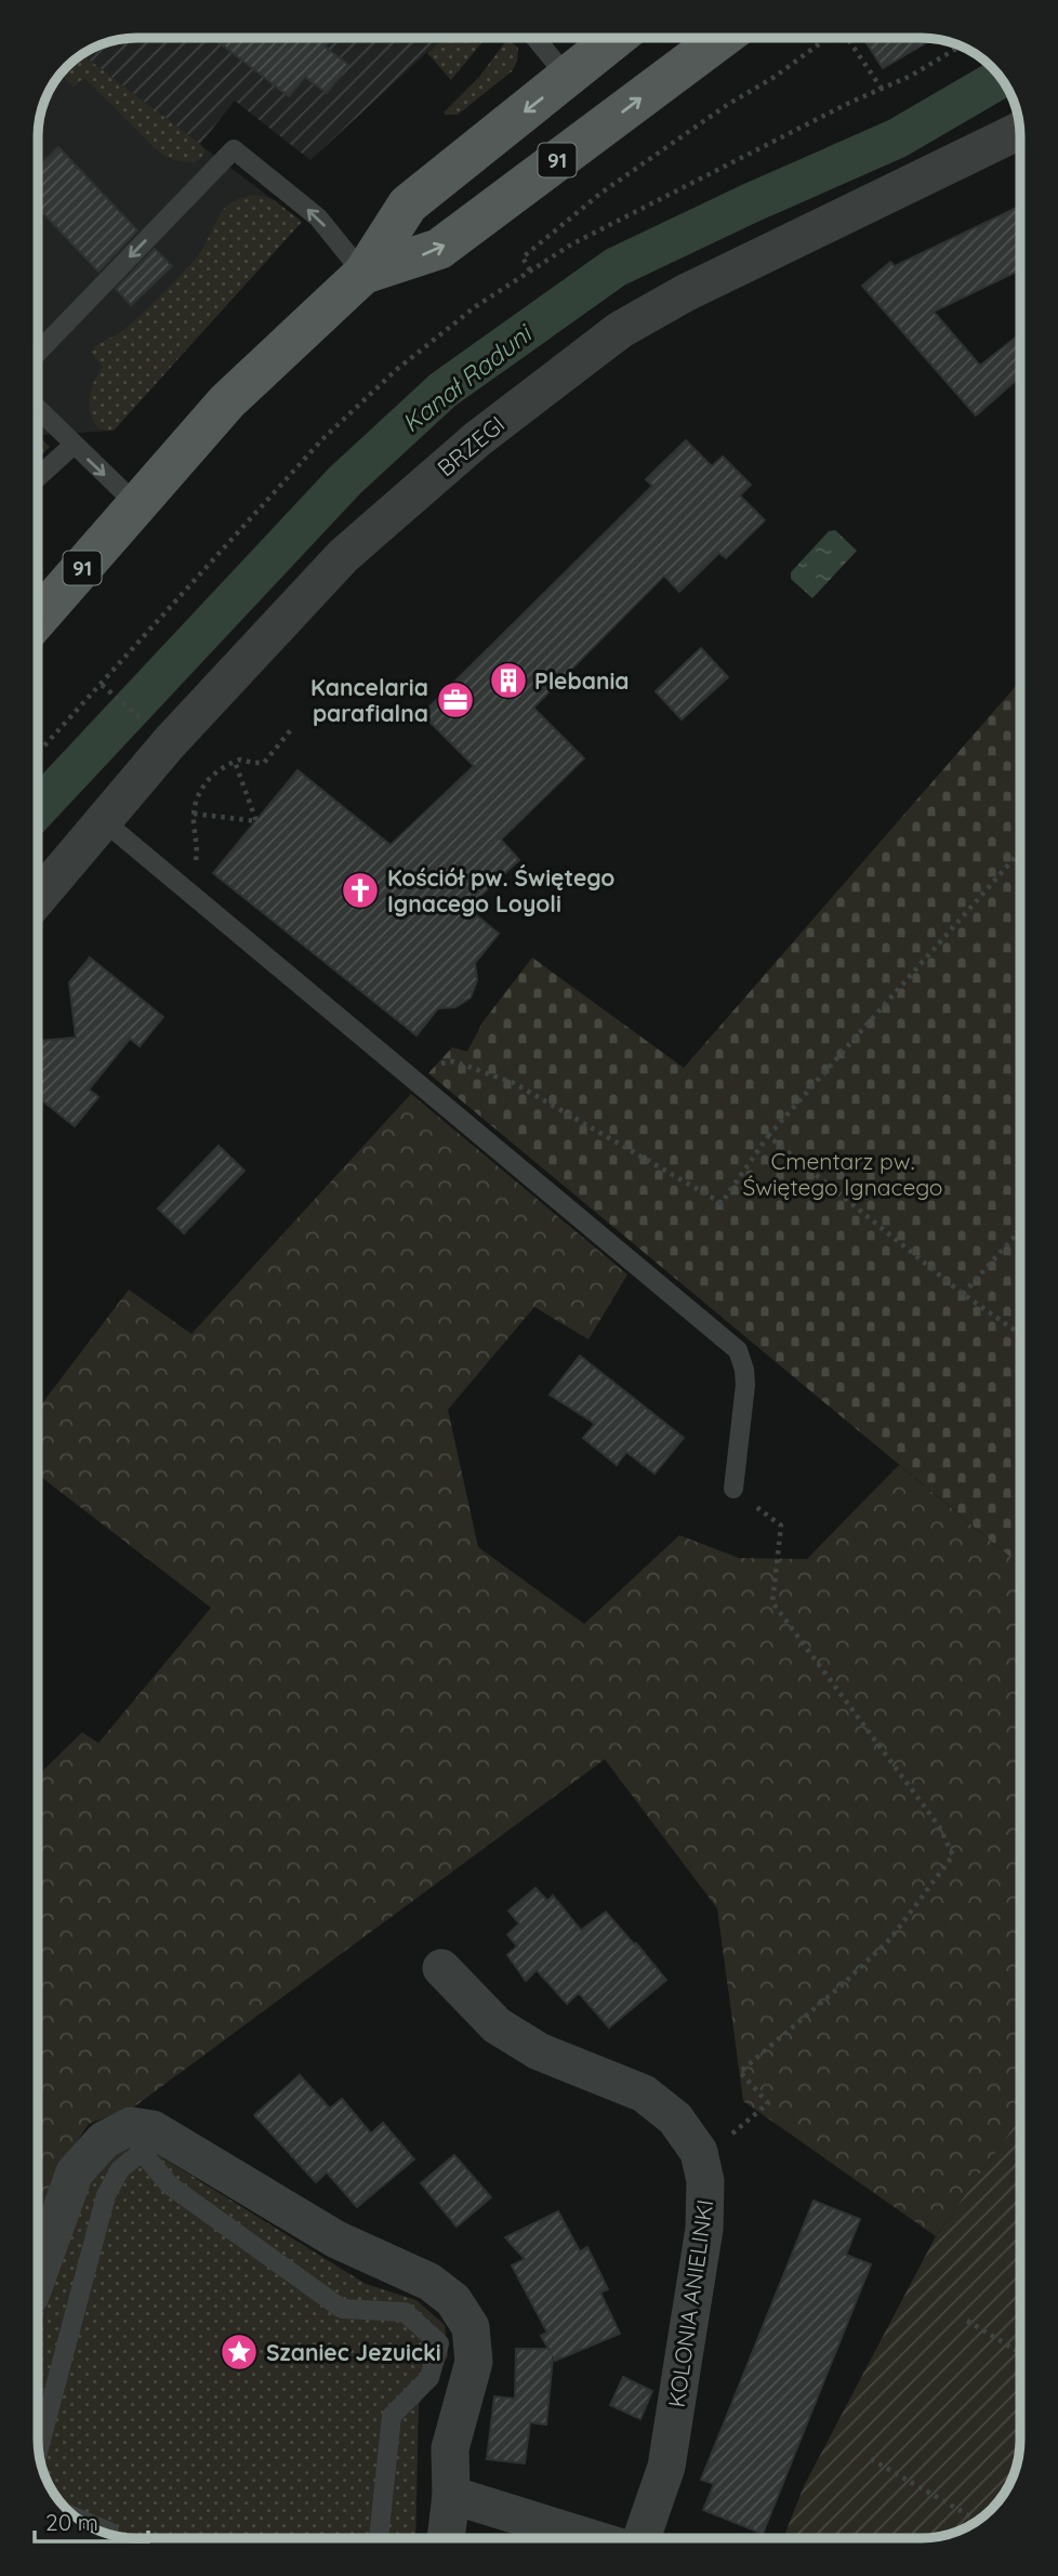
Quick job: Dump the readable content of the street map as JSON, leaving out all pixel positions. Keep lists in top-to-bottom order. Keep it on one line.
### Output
{"streets":{"main road":["91"],"street":["BRZEGI","KOLONIA ANIELINKI"]},"water":["Kanał Raduni"],"parks":["Cmentarz pw. Świętego Ignacego"],"places":{"building":["Plebania"],"office":["Kancelaria parafialna"],"church":["Kościół pw. Świętego Ignacego Loyoli"],"place":["Szaniec Jezuicki"]},"scale_bar":"20 m"}
